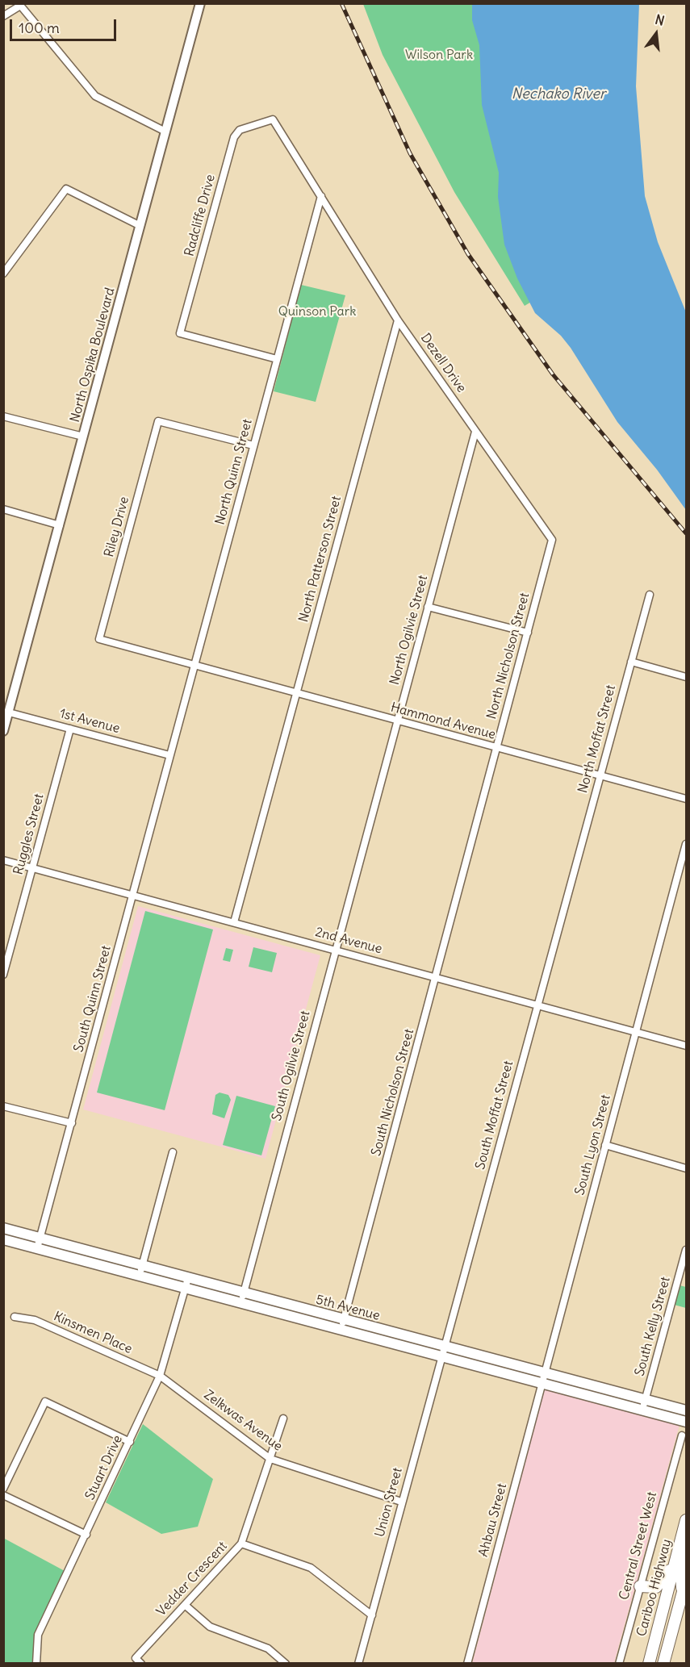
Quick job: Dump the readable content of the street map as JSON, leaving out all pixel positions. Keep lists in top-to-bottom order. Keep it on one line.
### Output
{"streets":{"highway":["Cariboo Highway"],"main road":["5th Avenue"],"street":["Radcliffe Drive","North Ospika Boulevard","Dezell Drive","North Quinn Street","Riley Drive","North Patterson Street","North Ogilvie Street","North Nicholson Street","1st Avenue","Hammond Avenue","North Moffat Street","Ruggles Street","2nd Avenue","South Quinn Street","South Ogilvie Street","South Nicholson Street","South Moffat Street","South Lyon Street","South Kelly Street","Kinsmen Place","Zelkwas Avenue","Stuart Drive","Union Street","Ahbau Street","Central Street West","Vedder Crescent"]},"crossings":[["Radcliffe Drive","Dezell Drive"],["Radcliffe Drive","North Quinn Street"],["North Ospika Boulevard","1st Avenue"],["Dezell Drive","North Quinn Street"],["Dezell Drive","North Patterson Street"],["Dezell Drive","North Ogilvie Street"],["Dezell Drive","North Nicholson Street"],["North Quinn Street","Riley Drive"],["North Quinn Street","1st Avenue"],["North Quinn Street","Hammond Avenue"],["North Quinn Street","South Quinn Street"],["Riley Drive","Hammond Avenue"],["North Patterson Street","Hammond Avenue"],["North Patterson Street","2nd Avenue"],["North Ogilvie Street","Hammond Avenue"],["North Ogilvie Street","South Ogilvie Street"],["North Nicholson Street","Hammond Avenue"],["North Nicholson Street","South Nicholson Street"],["1st Avenue","Ruggles Street"],["1st Avenue","South Quinn Street"],["Hammond Avenue","North Moffat Street"],["North Moffat Street","South Moffat Street"],["Ruggles Street","2nd Avenue"],["2nd Avenue","South Quinn Street"],["2nd Avenue","South Ogilvie Street"],["2nd Avenue","South Nicholson Street"],["2nd Avenue","South Moffat Street"],["2nd Avenue","South Lyon Street"],["South Quinn Street","5th Avenue"],["South Ogilvie Street","5th Avenue"],["South Nicholson Street","5th Avenue"],["South Moffat Street","5th Avenue"],["South Moffat Street","Union Street"],["South Lyon Street","5th Avenue"],["South Lyon Street","Ahbau Street"],["5th Avenue","South Kelly Street"],["5th Avenue","Stuart Drive"],["5th Avenue","Union Street"],["5th Avenue","Ahbau Street"],["Kinsmen Place","Zelkwas Avenue"],["Kinsmen Place","Stuart Drive"],["Zelkwas Avenue","Stuart Drive"],["Zelkwas Avenue","Union Street"],["Zelkwas Avenue","Vedder Crescent"]],"water":["Nechako River"],"parks":["Wilson Park","Quinson Park"],"scale_bar":"100 m","north":"top"}
